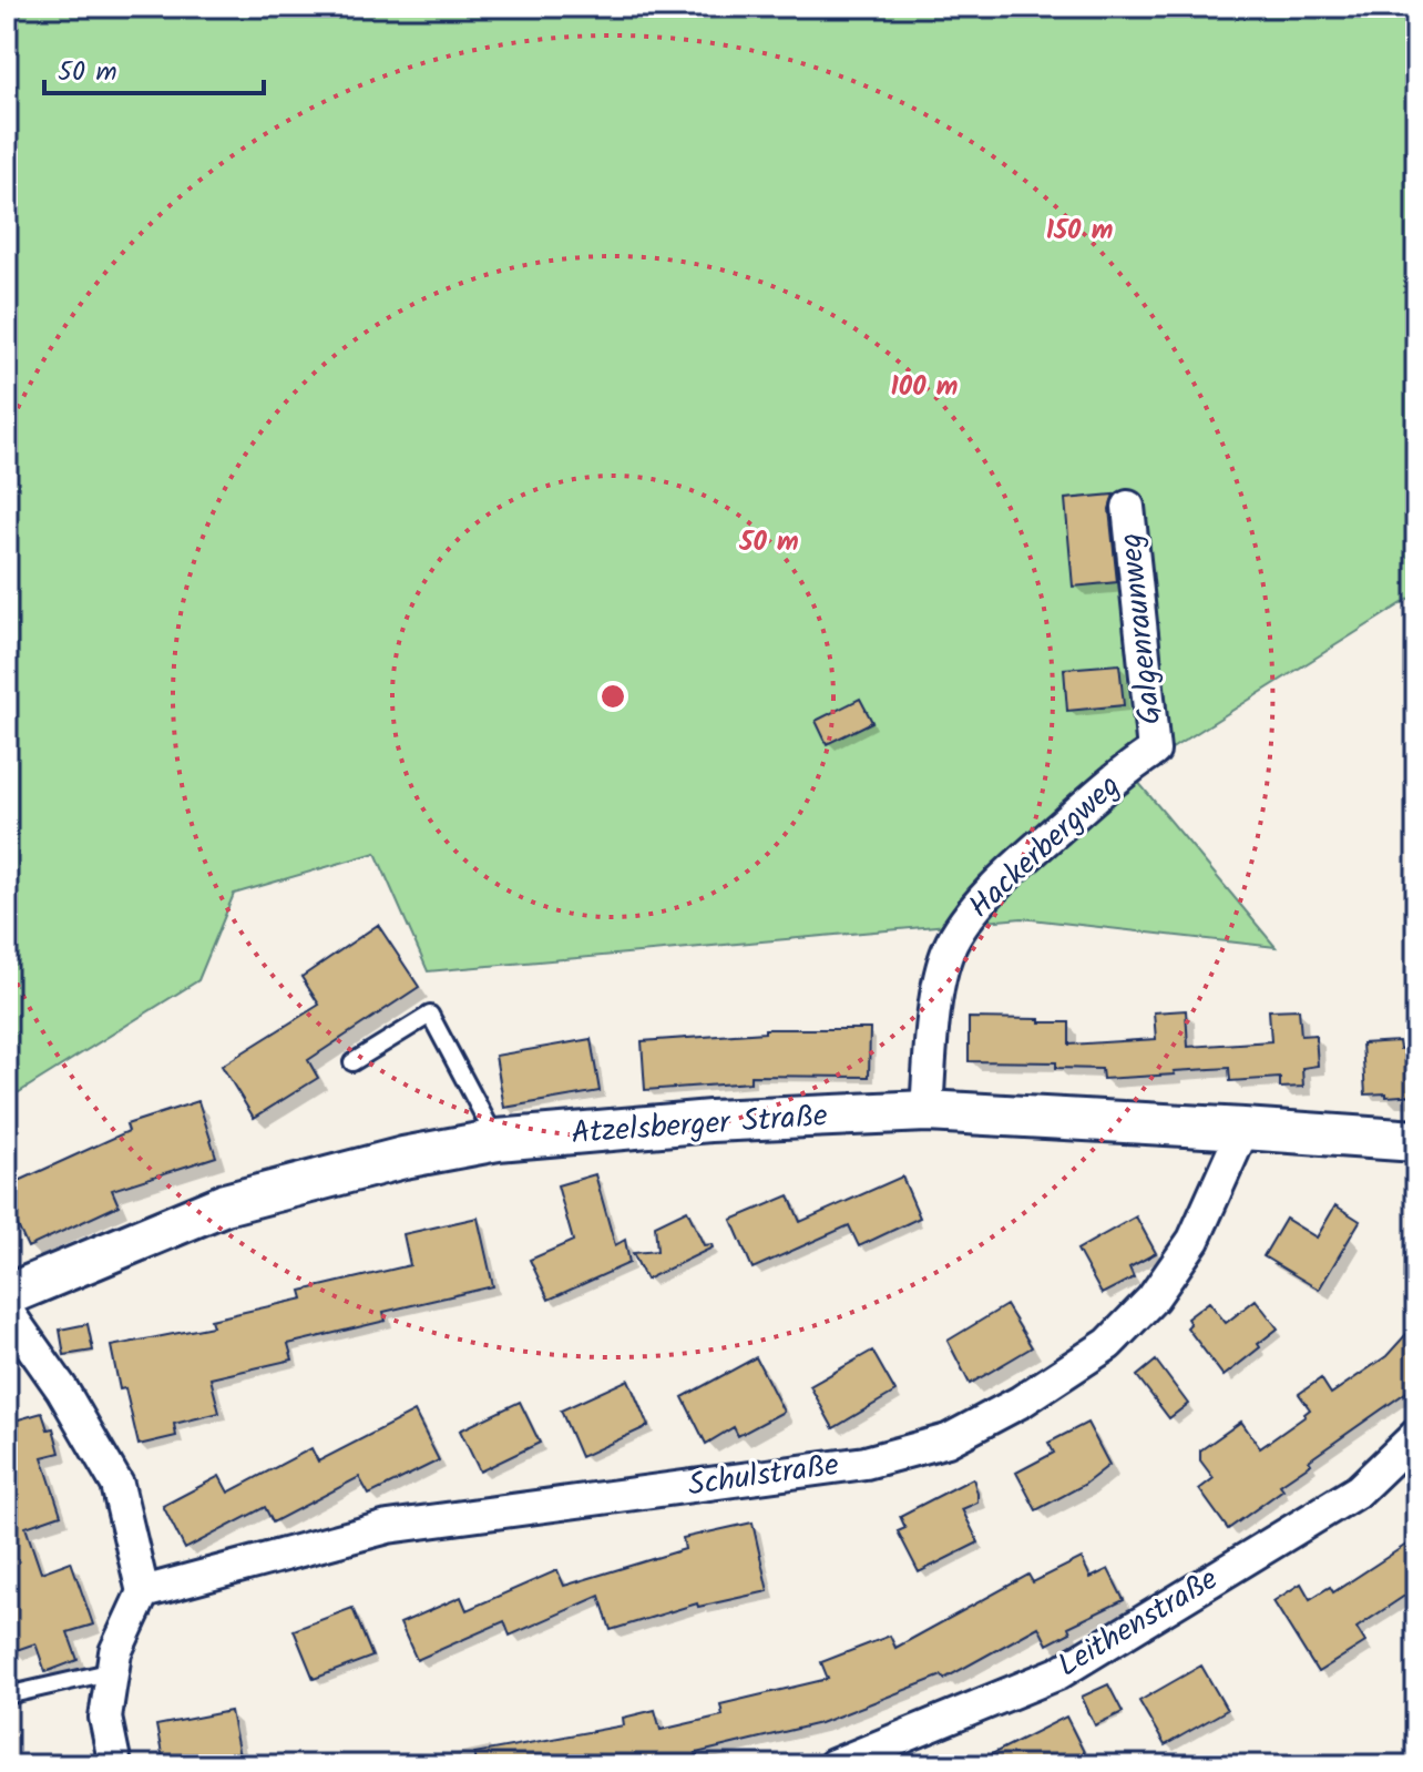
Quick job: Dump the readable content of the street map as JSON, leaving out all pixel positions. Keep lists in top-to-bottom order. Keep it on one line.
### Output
{"streets":{"street":["Galgenraunweg","Hackerbergweg","Atzelsberger Straße","Schulstraße","Leithenstraße"]},"crossings":[["Galgenraunweg","Hackerbergweg"],["Hackerbergweg","Atzelsberger Straße"],["Atzelsberger Straße","Schulstraße"]],"scale_bar":"50 m","rings":["150 m","100 m","50 m"]}
